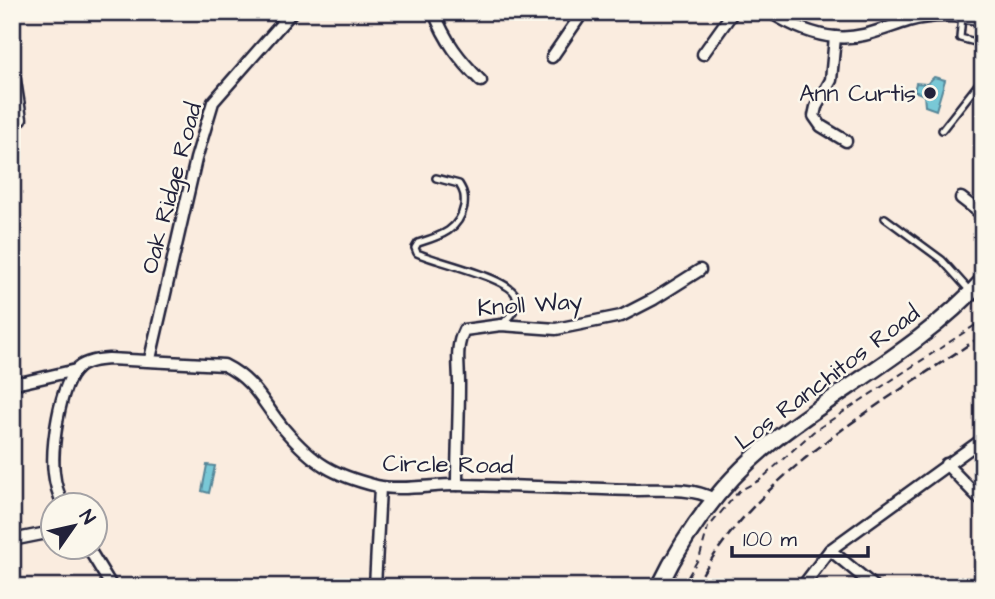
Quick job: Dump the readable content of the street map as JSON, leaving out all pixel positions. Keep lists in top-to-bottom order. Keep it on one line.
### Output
{"streets":{"main road":["Los Ranchitos Road"],"street":["Oak Ridge Road","Knoll Way","Circle Road"]},"crossings":[["Oak Ridge Road","Circle Road"],["Knoll Way","Circle Road"],["Los Ranchitos Road","Circle Road"]],"places":["Ann Curtis"],"scale_bar":"100 m","north":"top right"}
